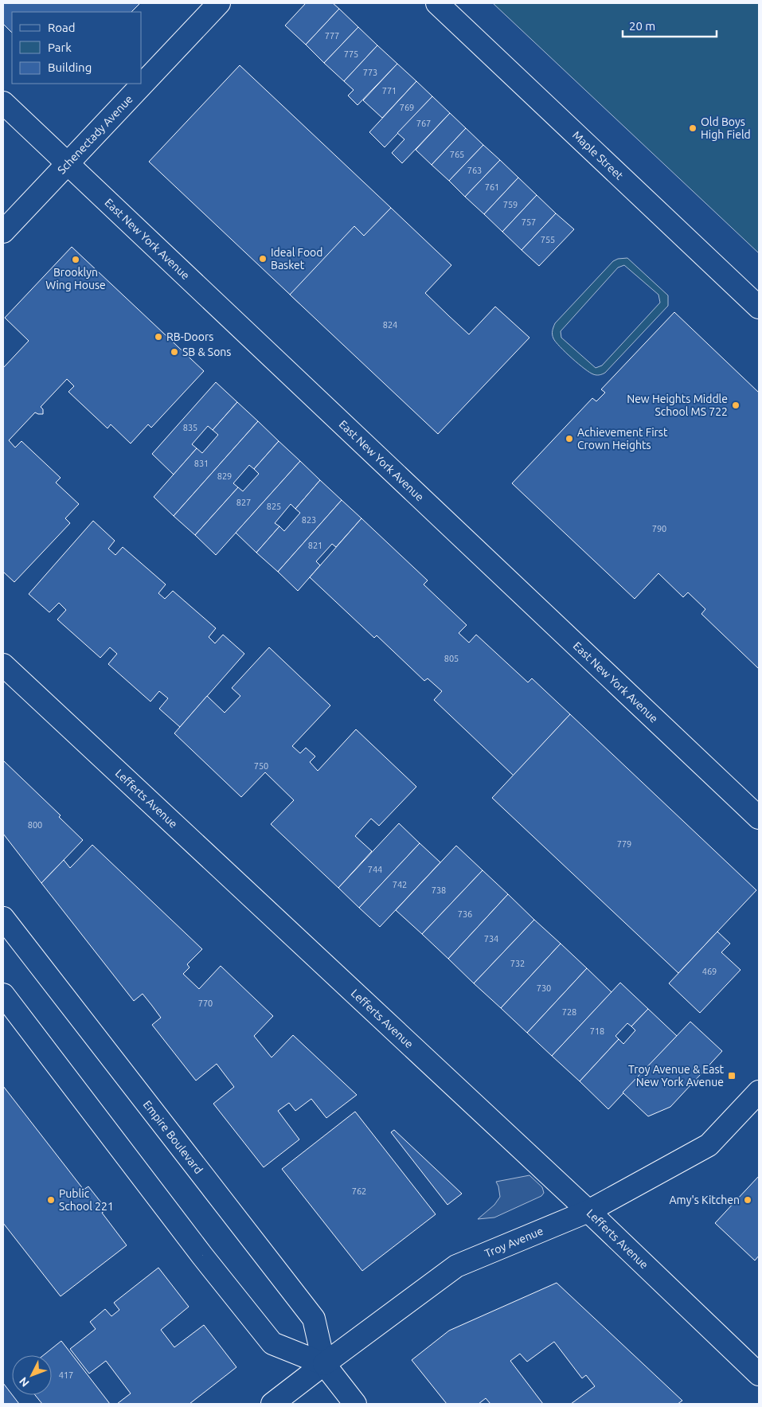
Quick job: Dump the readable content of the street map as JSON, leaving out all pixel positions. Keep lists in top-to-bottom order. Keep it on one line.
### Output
{"streets":{"main road":["Schenectady Avenue","Maple Street","East New York Avenue","Lefferts Avenue","Empire Boulevard","Troy Avenue"]},"crossings":[["Schenectady Avenue","East New York Avenue"],["Lefferts Avenue","Troy Avenue"],["Empire Boulevard","Troy Avenue"]],"places":{"other":["Old Boys High Field","Ideal Food Basket","Brooklyn Wing House","RB-Doors","SB & Sons","New Heights Middle School MS 722","Achievement First Crown Heights","Public School 221","Amy's Kitchen"],"transit":["Troy Avenue & East New York Avenue"]},"house_numbers":["777","775","773","771","769","767","765","763","761","759","757","755","824","835","831","829","827","825","823","790","821","805","750","800","779","744","742","738","736","734","732","469","730","770","728","718","762","417"],"legend":["Road","Park","Building"],"scale_bar":"20 m","north":"bottom left"}
